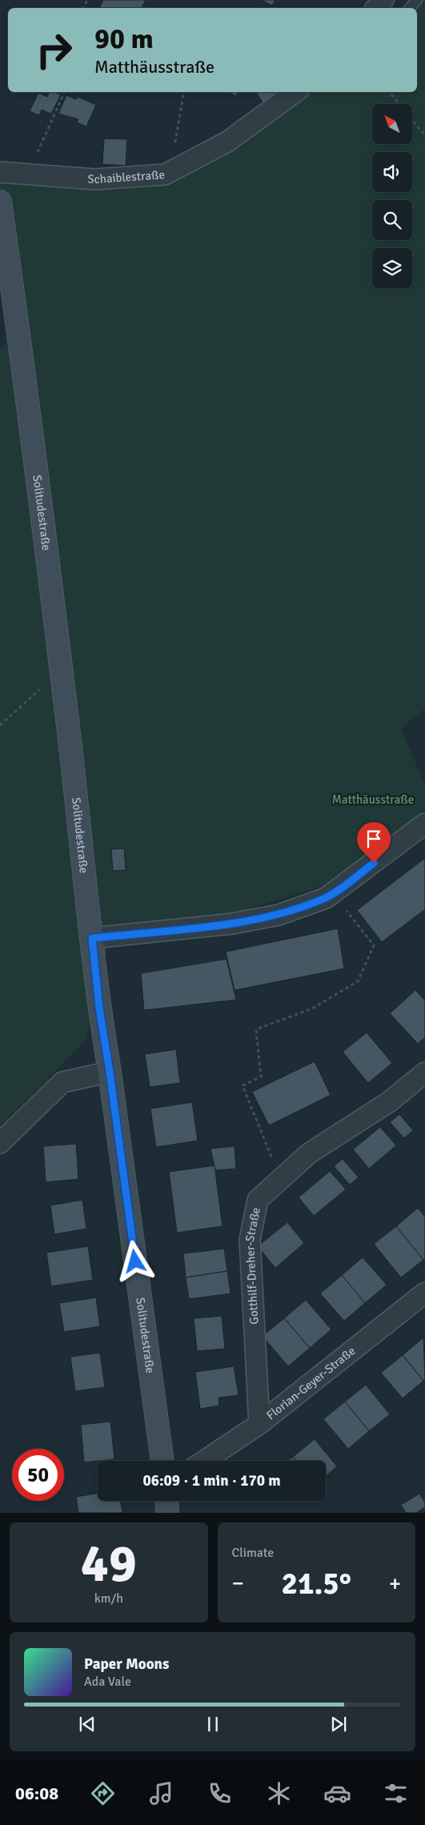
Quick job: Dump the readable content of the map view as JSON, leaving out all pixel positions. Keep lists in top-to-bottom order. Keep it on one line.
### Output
{"streets":{"main road":["Solitudestraße"],"street":["Schaiblestraße","Gotthilf-Dreher-Straße","Florian-Geyer-Straße"]},"crossings":[["Gotthilf-Dreher-Straße","Florian-Geyer-Straße"]],"parks":["Matthäusstraße"],"north":"top left","page":{"turn":["90 m","Matthäusstraße"],"limit":"50","trip":"06:09 · 1 min · 170 m","tile":[["49","km/h"],"Climate"],"heat":["−","21.5°","+"],"song":["Paper Moons","Ada Vale"],"tabs":"06:08"}}
